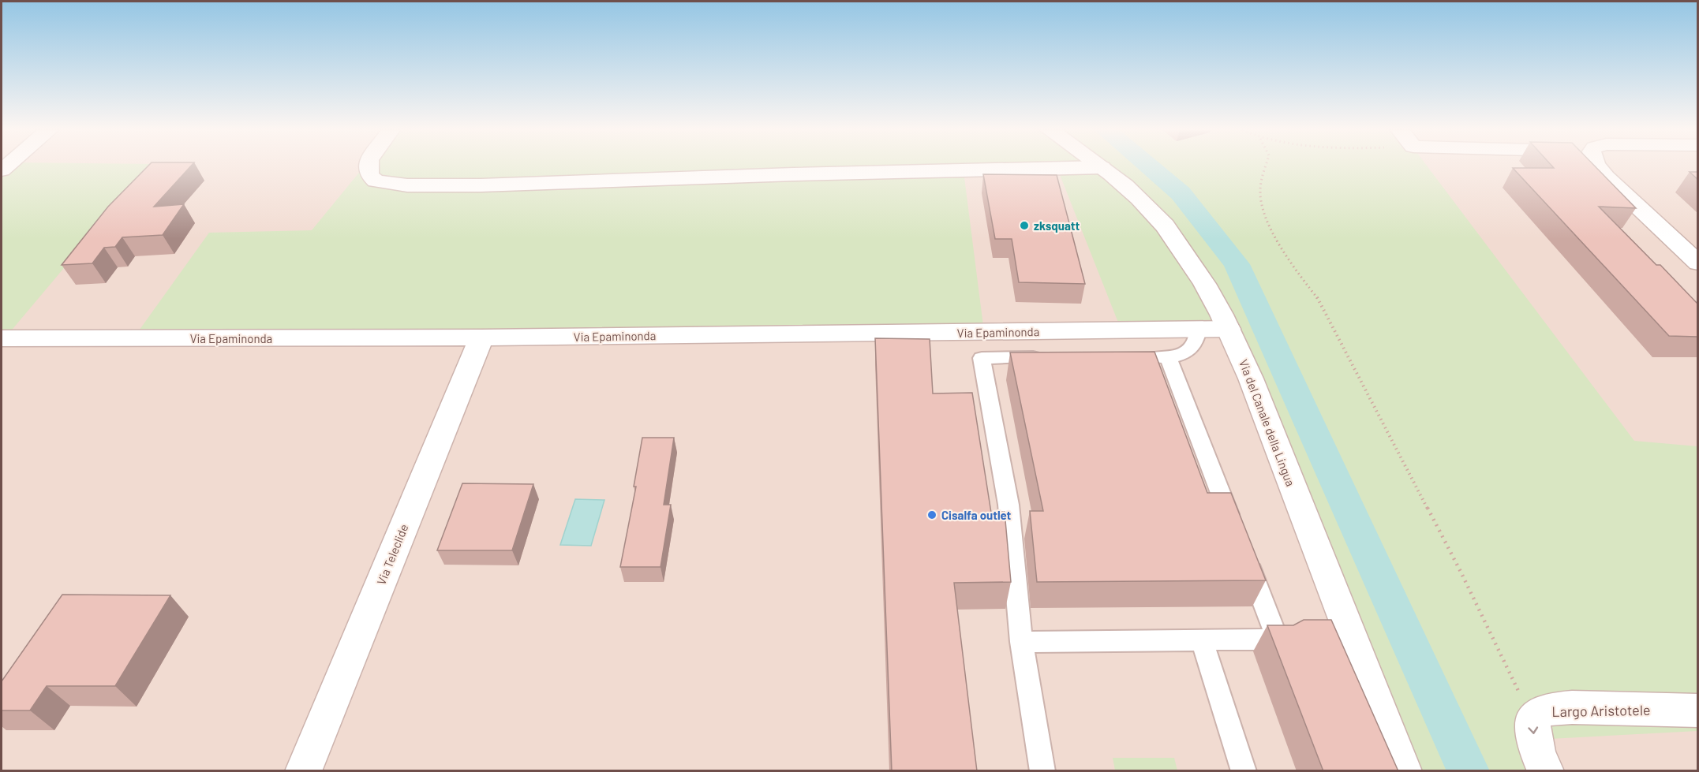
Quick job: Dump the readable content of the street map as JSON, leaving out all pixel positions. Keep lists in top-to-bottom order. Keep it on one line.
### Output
{"streets":{"street":["Via Epaminonda","Via del Canale della Lingua","Via Teleclide","Largo Aristotele"]},"crossings":[["Via Epaminonda","Via del Canale della Lingua"],["Via Epaminonda","Via Teleclide"]],"places":["zksquatt","Cisalfa outlet"]}
